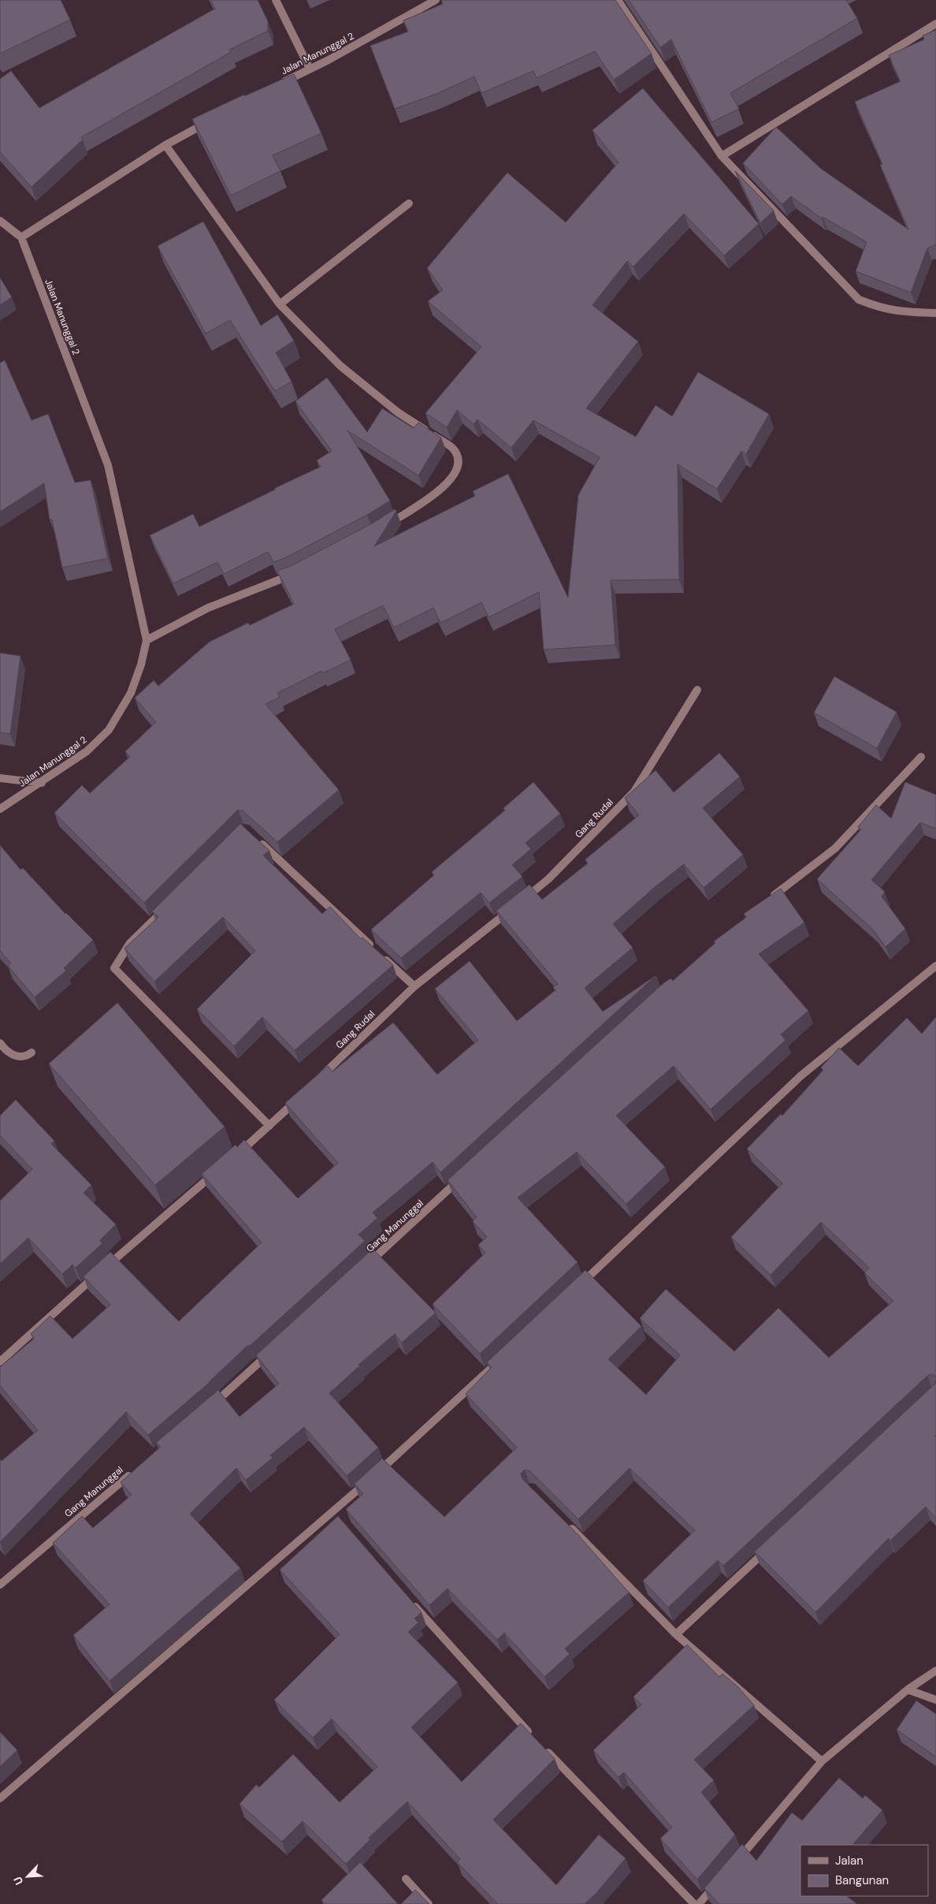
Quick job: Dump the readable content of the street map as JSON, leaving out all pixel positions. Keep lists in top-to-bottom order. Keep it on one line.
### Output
{"streets":{"street":["Jalan Manunggal 2","Gang Rudal","Gang Manunggal"]},"legend":["Jalan","Bangunan"],"north":"bottom left"}
